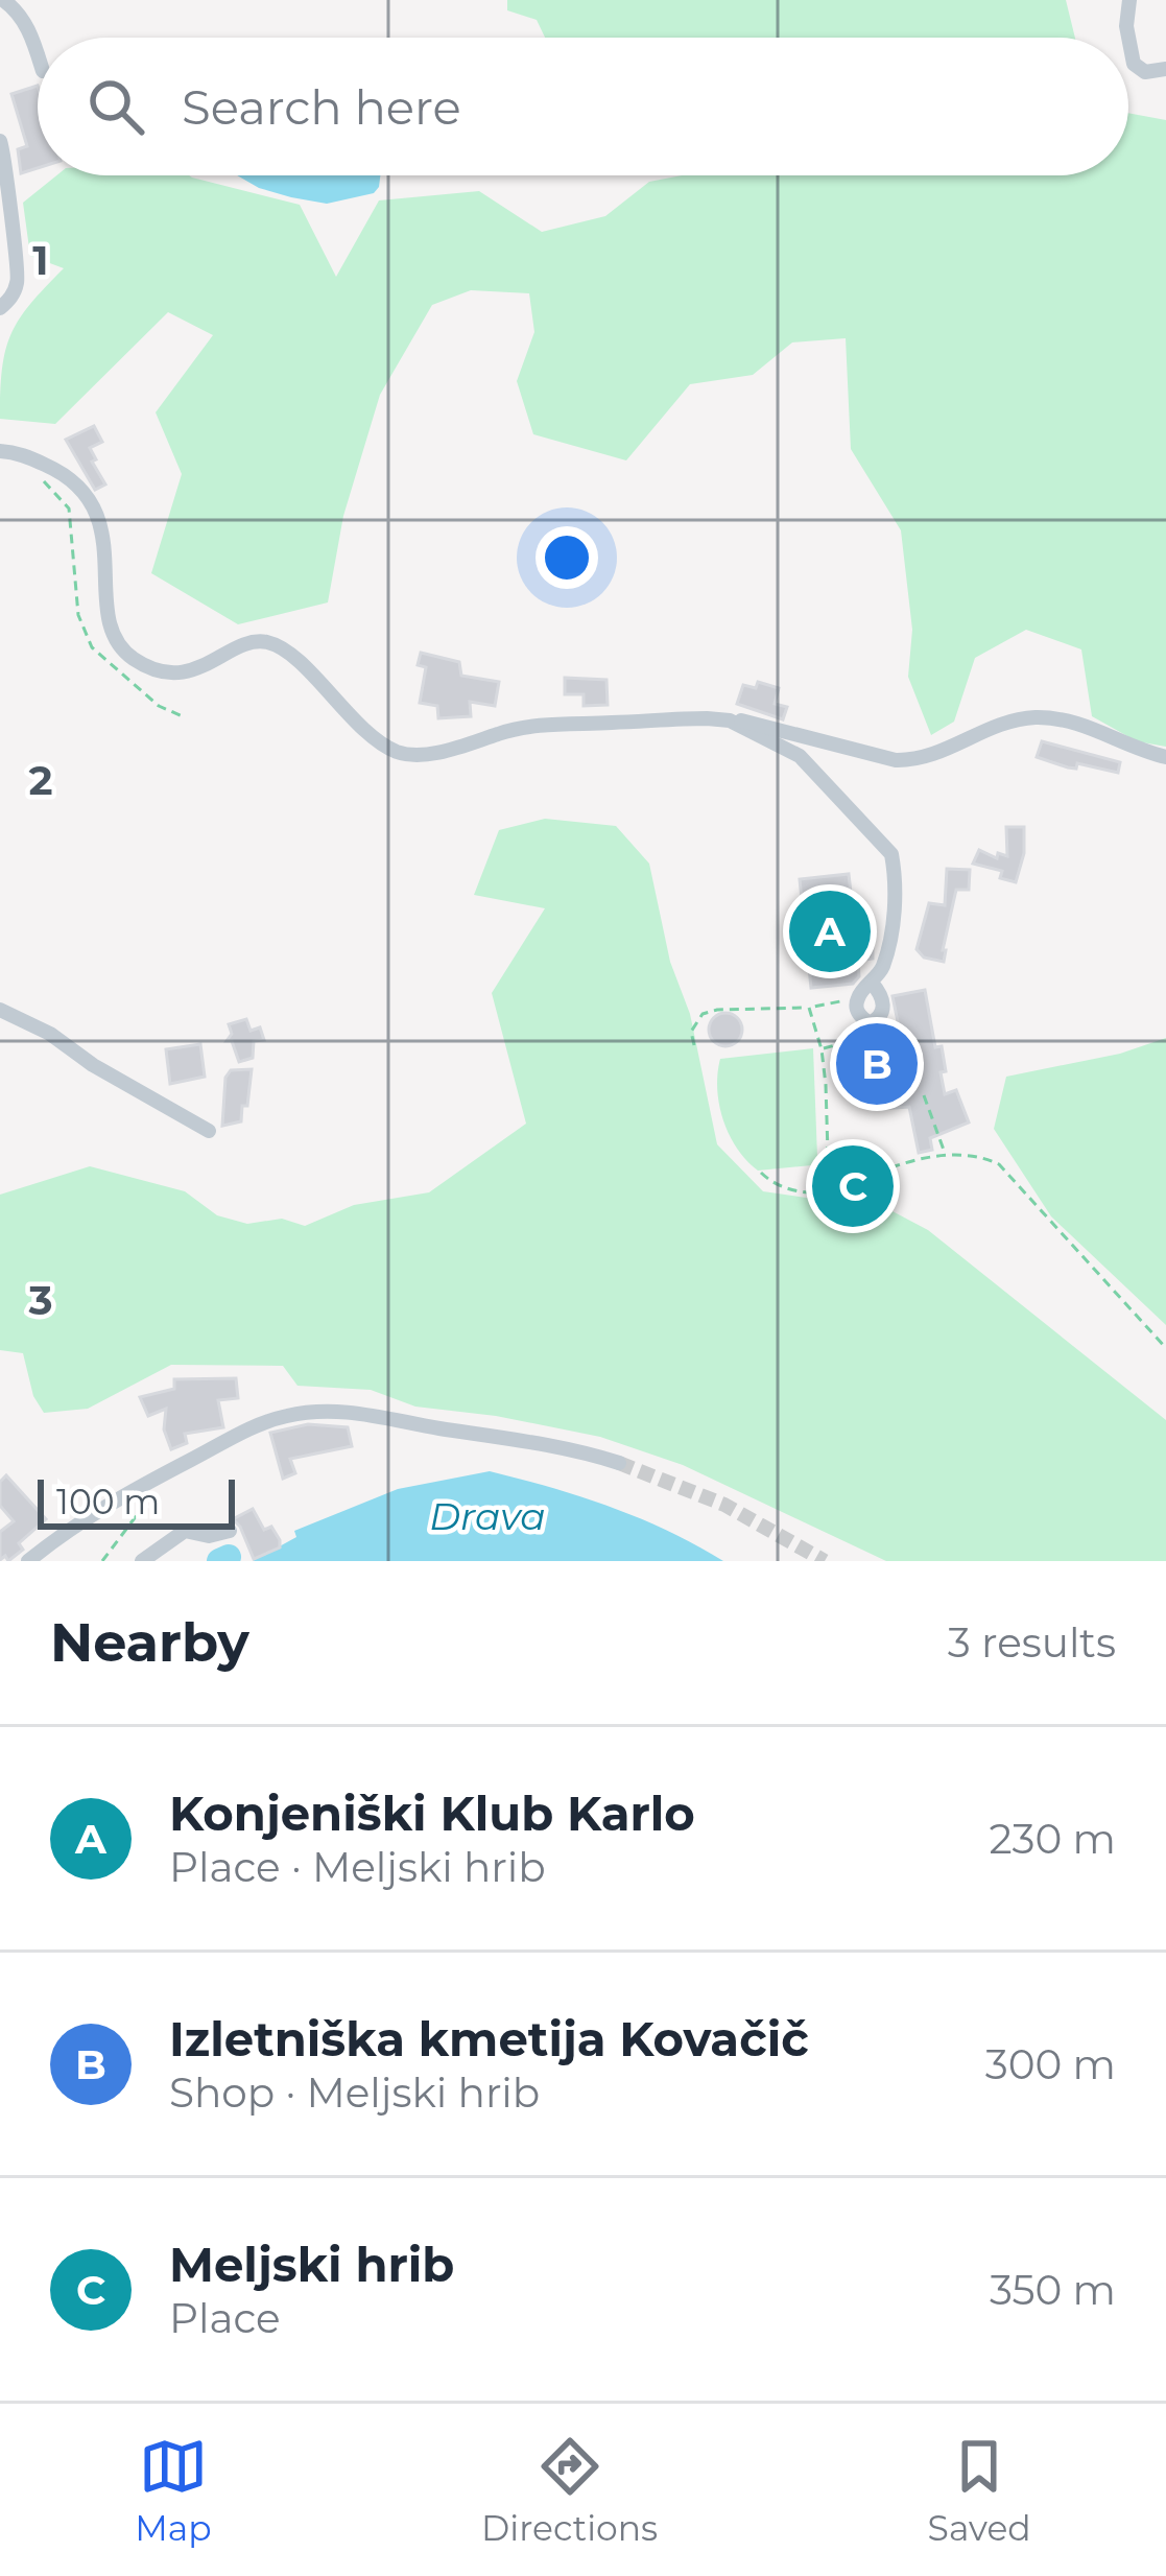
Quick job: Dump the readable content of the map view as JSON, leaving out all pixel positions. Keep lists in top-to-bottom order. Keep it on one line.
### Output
{"water":["Drava"],"scale_bar":"100 m","page":{"search":"Search here","pins":["A","B","C"],"scale":"100 m","heading":["Nearby","3 results"],"list":[{"mark":"A","name":"Konjeniški Klub Karlo","note":"Place · Meljski hrib","value":"230 m"},{"mark":"B","name":"Izletniška kmetija Kovačič","note":"Shop · Meljski hrib","value":"300 m"},{"mark":"C","name":"Meljski hrib","note":"Place","value":"350 m"}],"nav":["Map","Directions","Saved"]},"grid":{"rows":["1","2","3"]}}
